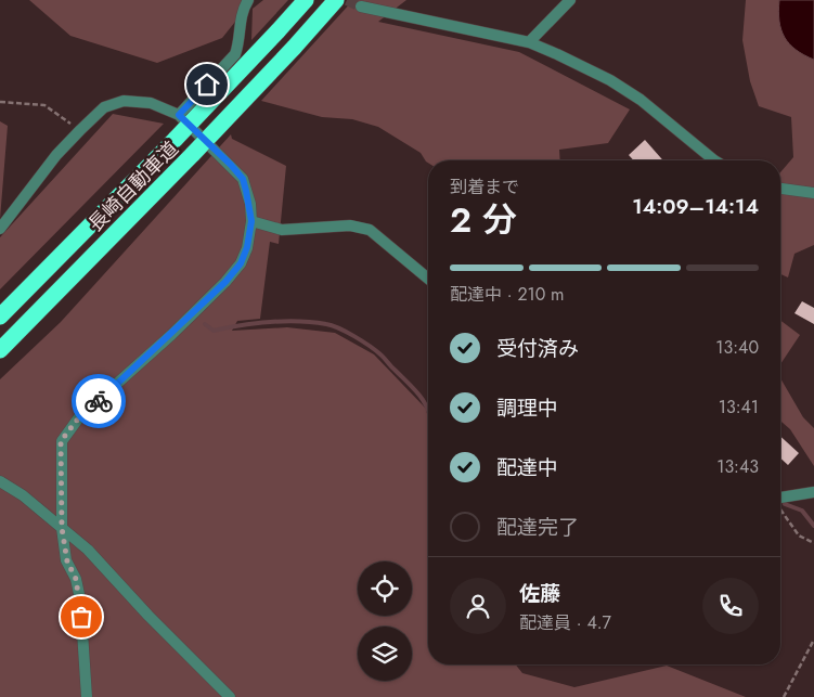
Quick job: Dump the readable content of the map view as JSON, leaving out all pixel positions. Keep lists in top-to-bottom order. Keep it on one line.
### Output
{"streets":{"highway":["長崎自動車道"]},"page":{"heading":["2 分","到着まで","14:09–14:14"],"panel":["佐藤","配達員 · 4.7"],"bar":"配達中 · 210 m","list":[["受付済み","13:40"],["調理中","13:41"],["配達中","13:43"],"配達完了"]}}
